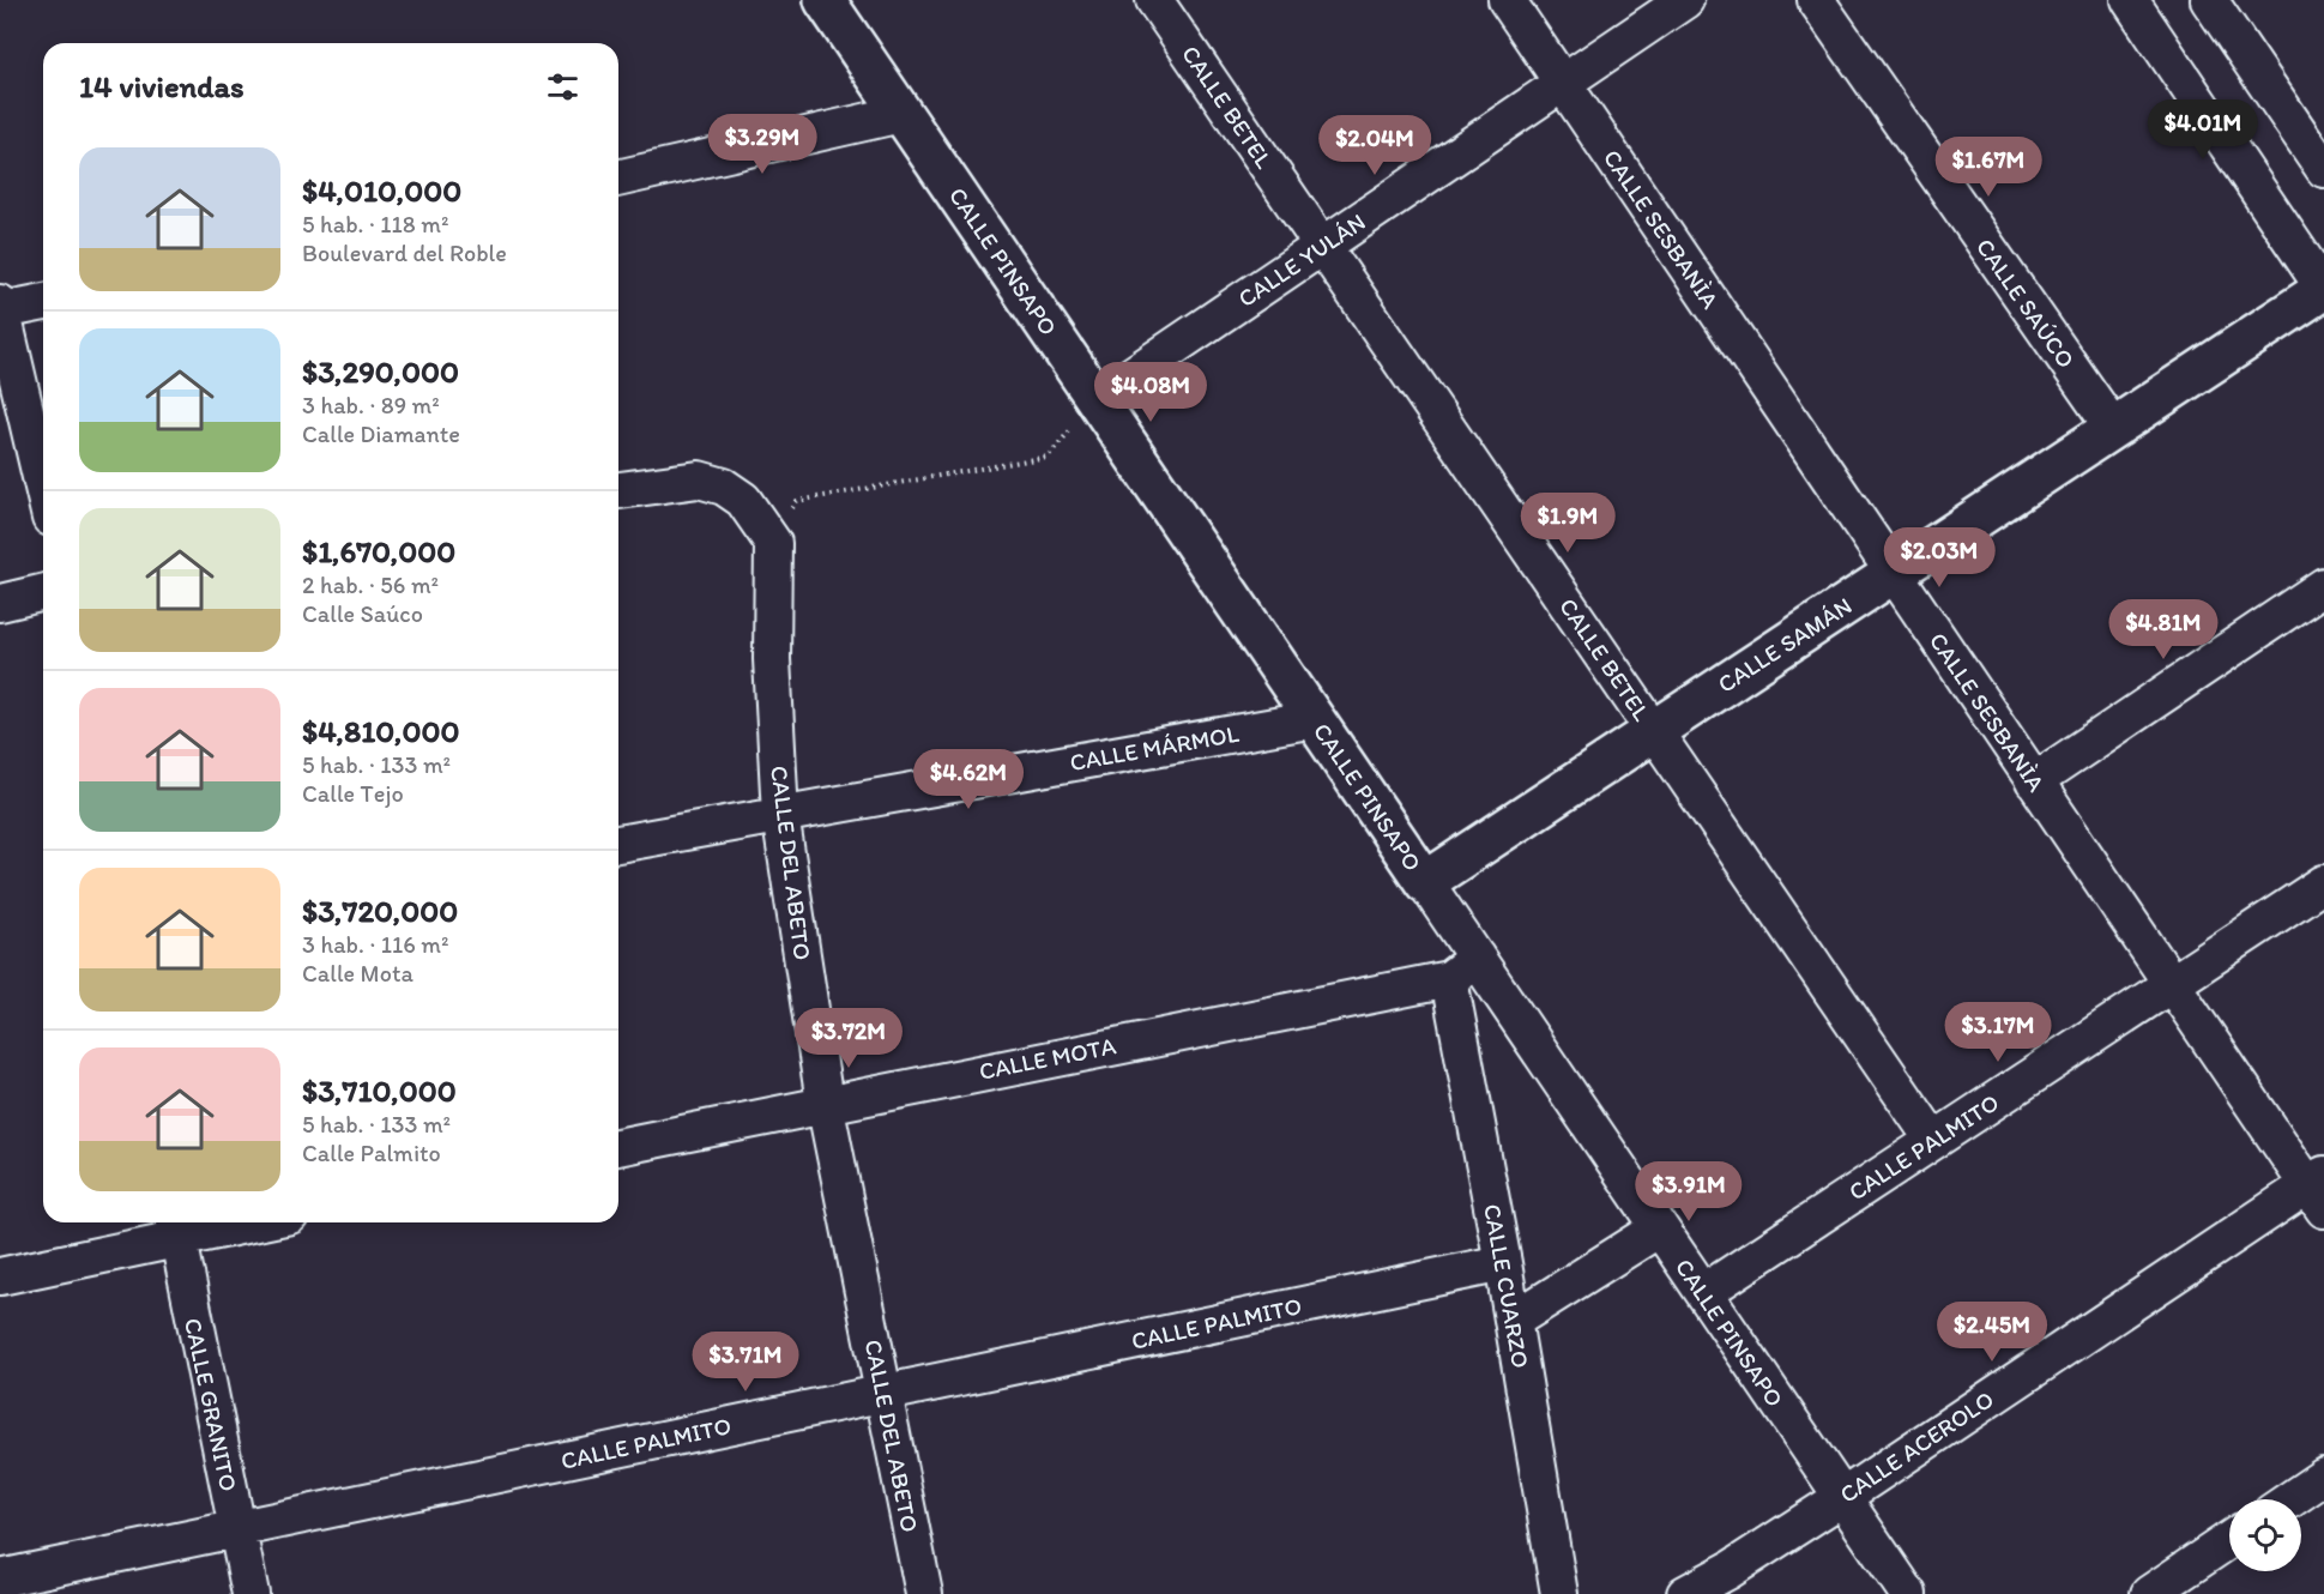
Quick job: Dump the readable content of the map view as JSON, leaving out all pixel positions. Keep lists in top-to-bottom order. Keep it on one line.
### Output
{"streets":{"street":["CALLE BETEL","CALLE SESBANÌA","CALLE YULÁN","CALLE PINSAPO","CALLE SAÚCO","CALLE SAMÁN","CALLE MÁRMOL","CALLE DEL ABETO","CALLE MOTA","CALLE PALMITO","CALLE CUARZO","CALLE GRANITO","CALLE ACEROLO"]},"crossings":[["CALLE BETEL","CALLE YULÁN"],["CALLE BETEL","CALLE SAMÁN"],["CALLE BETEL","CALLE PALMITO"],["CALLE SESBANÌA","CALLE YULÁN"],["CALLE SESBANÌA","CALLE SAMÁN"],["CALLE SESBANÌA","CALLE PALMITO"],["CALLE SESBANÌA","CALLE ACEROLO"],["CALLE YULÁN","CALLE PINSAPO"],["CALLE PINSAPO","CALLE SAMÁN"],["CALLE PINSAPO","CALLE MÁRMOL"],["CALLE PINSAPO","CALLE MOTA"],["CALLE PINSAPO","CALLE PALMITO"],["CALLE PINSAPO","CALLE ACEROLO"],["CALLE SAÚCO","CALLE SAMÁN"],["CALLE MÁRMOL","CALLE DEL ABETO"],["CALLE DEL ABETO","CALLE MOTA"],["CALLE DEL ABETO","CALLE PALMITO"],["CALLE MOTA","CALLE CUARZO"],["CALLE PALMITO","CALLE CUARZO"],["CALLE PALMITO","CALLE GRANITO"]],"page":{"heading":"14 viviendas","price":["$4.01M","$3.29M","$2.04M","$1.67M","$4.08M","$1.9M","$2.03M","$4.81M","$4.62M","$3.17M","$3.72M","$3.91M","$2.45M","$3.71M"],"list":[{"name":"$4,010,000","note":"5 hab. · 118 m² · Boulevard del Roble"},{"name":"$3,290,000","note":"3 hab. · 89 m² · Calle Diamante"},{"name":"$1,670,000","note":"2 hab. · 56 m² · Calle Saúco"},{"name":"$4,810,000","note":"5 hab. · 133 m² · Calle Tejo"},{"name":"$3,720,000","note":"3 hab. · 116 m² · Calle Mota"},{"name":"$3,710,000","note":"5 hab. · 133 m² · Calle Palmito"}]}}
